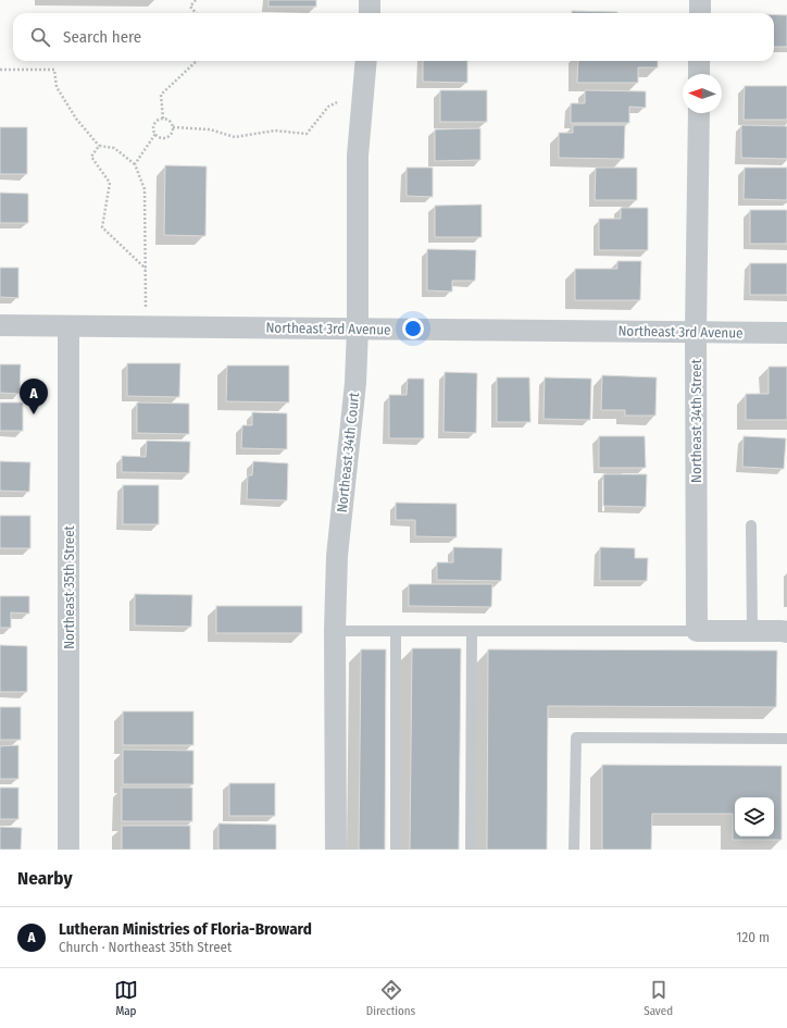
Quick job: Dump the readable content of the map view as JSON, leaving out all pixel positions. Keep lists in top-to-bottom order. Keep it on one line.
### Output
{"streets":{"street":["Northeast 3rd Avenue","Northeast 34th Street","Northeast 34th Court","Northeast 35th Street"]},"crossings":[["Northeast 3rd Avenue","Northeast 34th Street"],["Northeast 3rd Avenue","Northeast 34th Court"],["Northeast 3rd Avenue","Northeast 35th Street"]],"north":"left","page":{"search":"Search here","pins":"A","heading":"Nearby","list":[{"mark":"A","name":"Lutheran Ministries of Floria-Broward","note":"Church · Northeast 35th Street","value":"120 m"}],"nav":["Map","Directions","Saved"]}}
